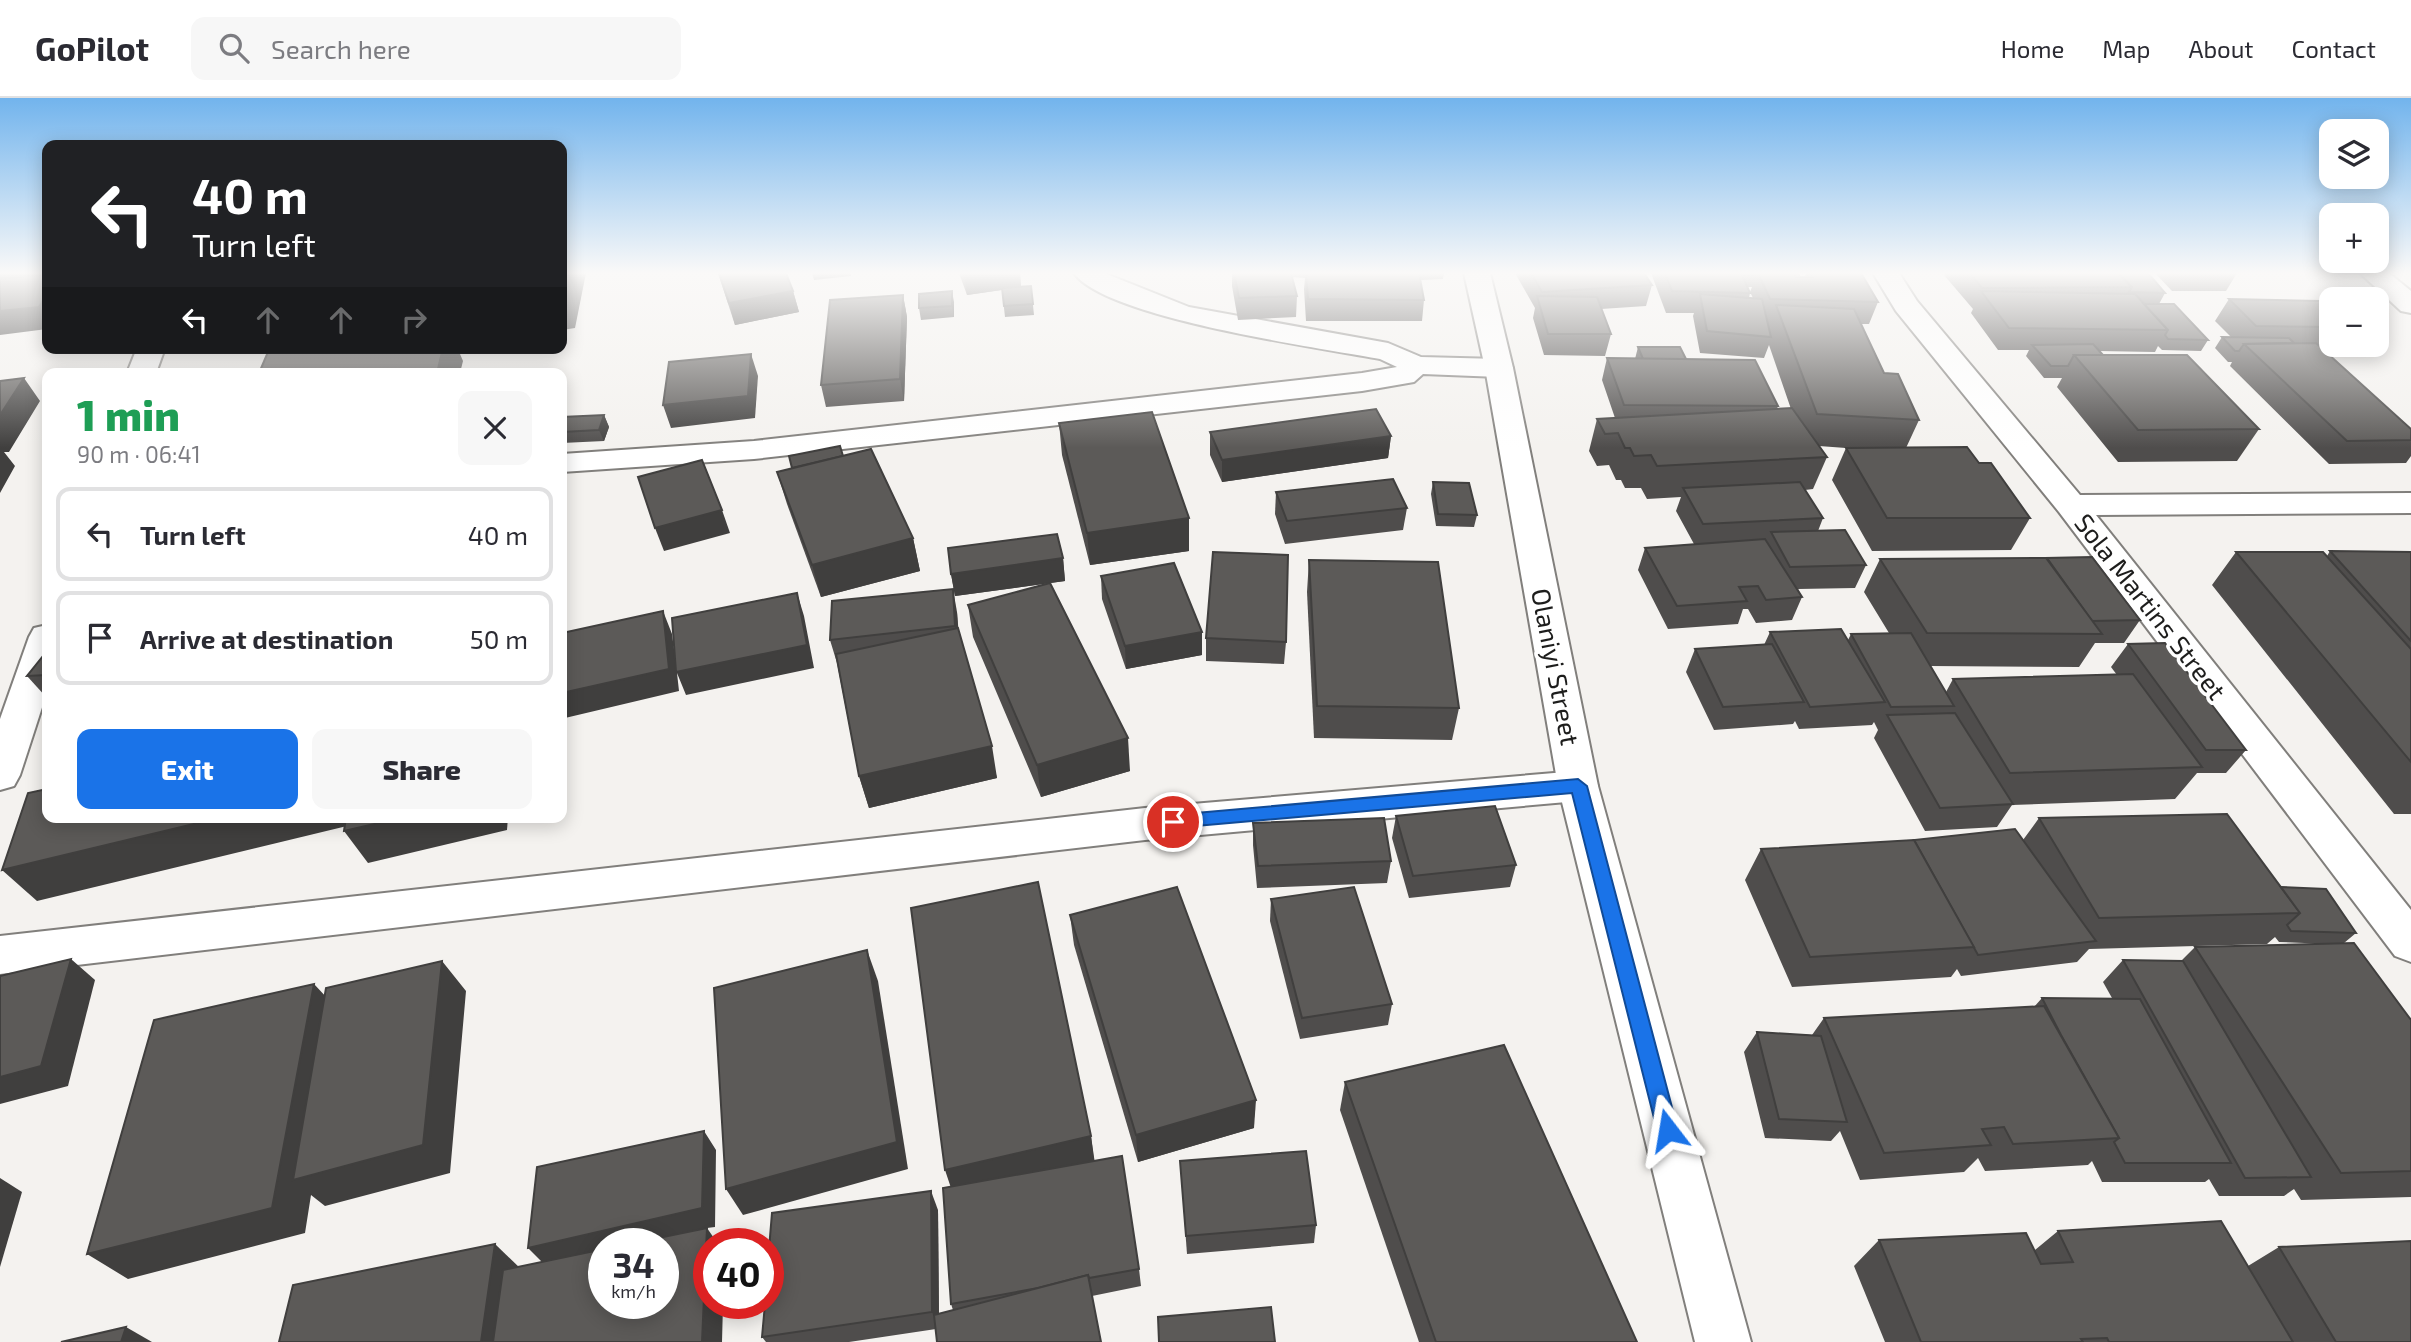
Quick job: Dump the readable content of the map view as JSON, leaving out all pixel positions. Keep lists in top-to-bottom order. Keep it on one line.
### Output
{"streets":{"street":["Sola Martins Street","Olaniyi Street"]},"page":{"header":"GoPilot","search":"Search here","nav":["Home","Map","About","Contact"],"map_buttons":["+","−"],"turn":["40 m","Turn left"],"heading":["1 min","90 m · 06:41"],"list":[{"name":"Turn left","value":"40 m"},{"name":"Arrive at destination","value":"50 m"}],"buttons":["Exit","Share"],"speed":"34 km/h","limit":"40"}}
